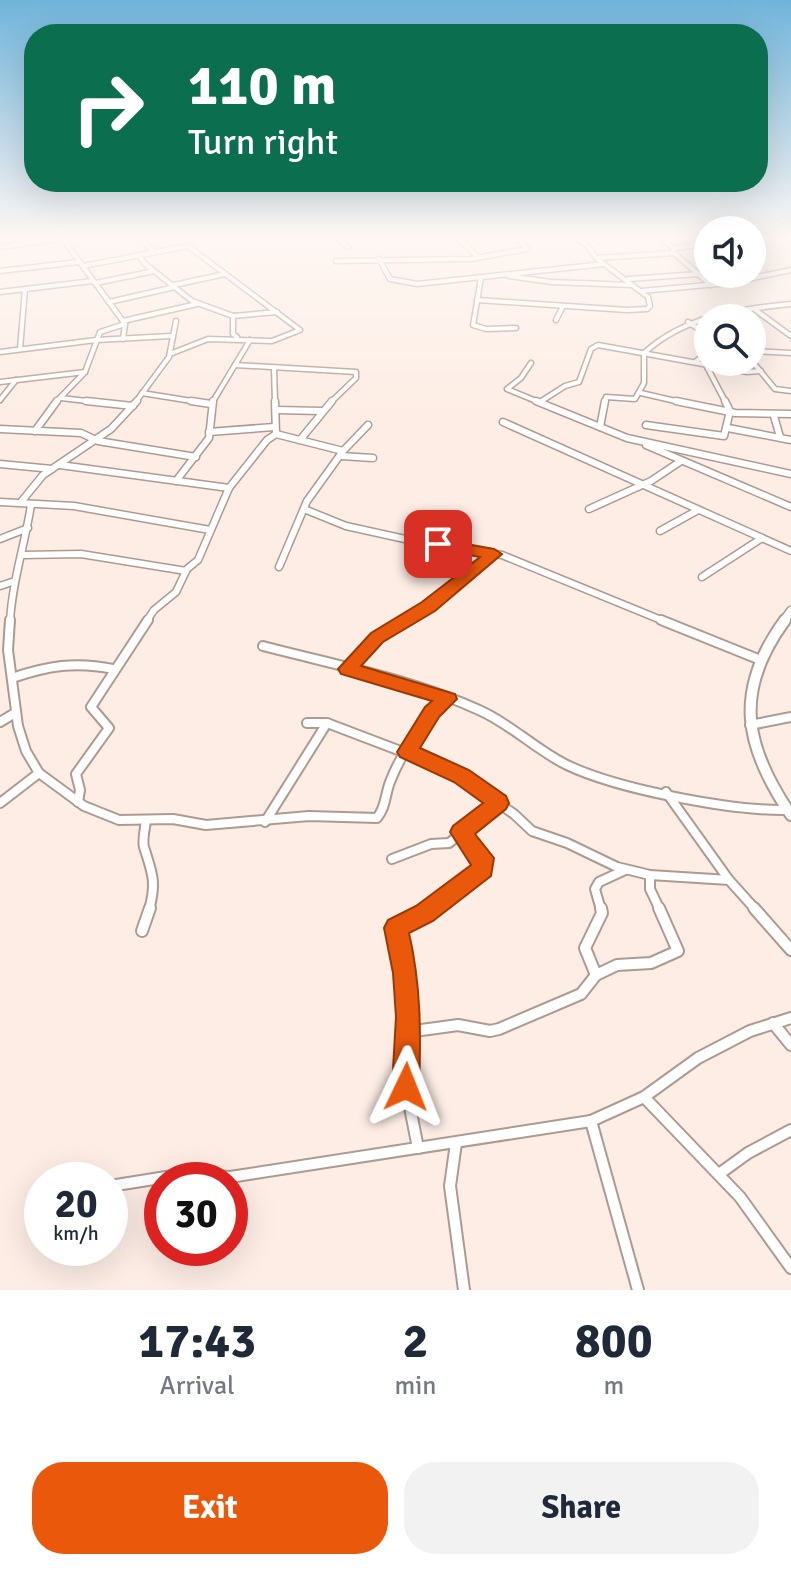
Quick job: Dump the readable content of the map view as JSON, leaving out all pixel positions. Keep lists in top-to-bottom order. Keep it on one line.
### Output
{"page":{"turn":["110 m","Turn right"],"speed":"20 km/h","limit":"30","eta":["17:43","Arrival","2","min","800","m"],"buttons":["Exit","Share"]}}
